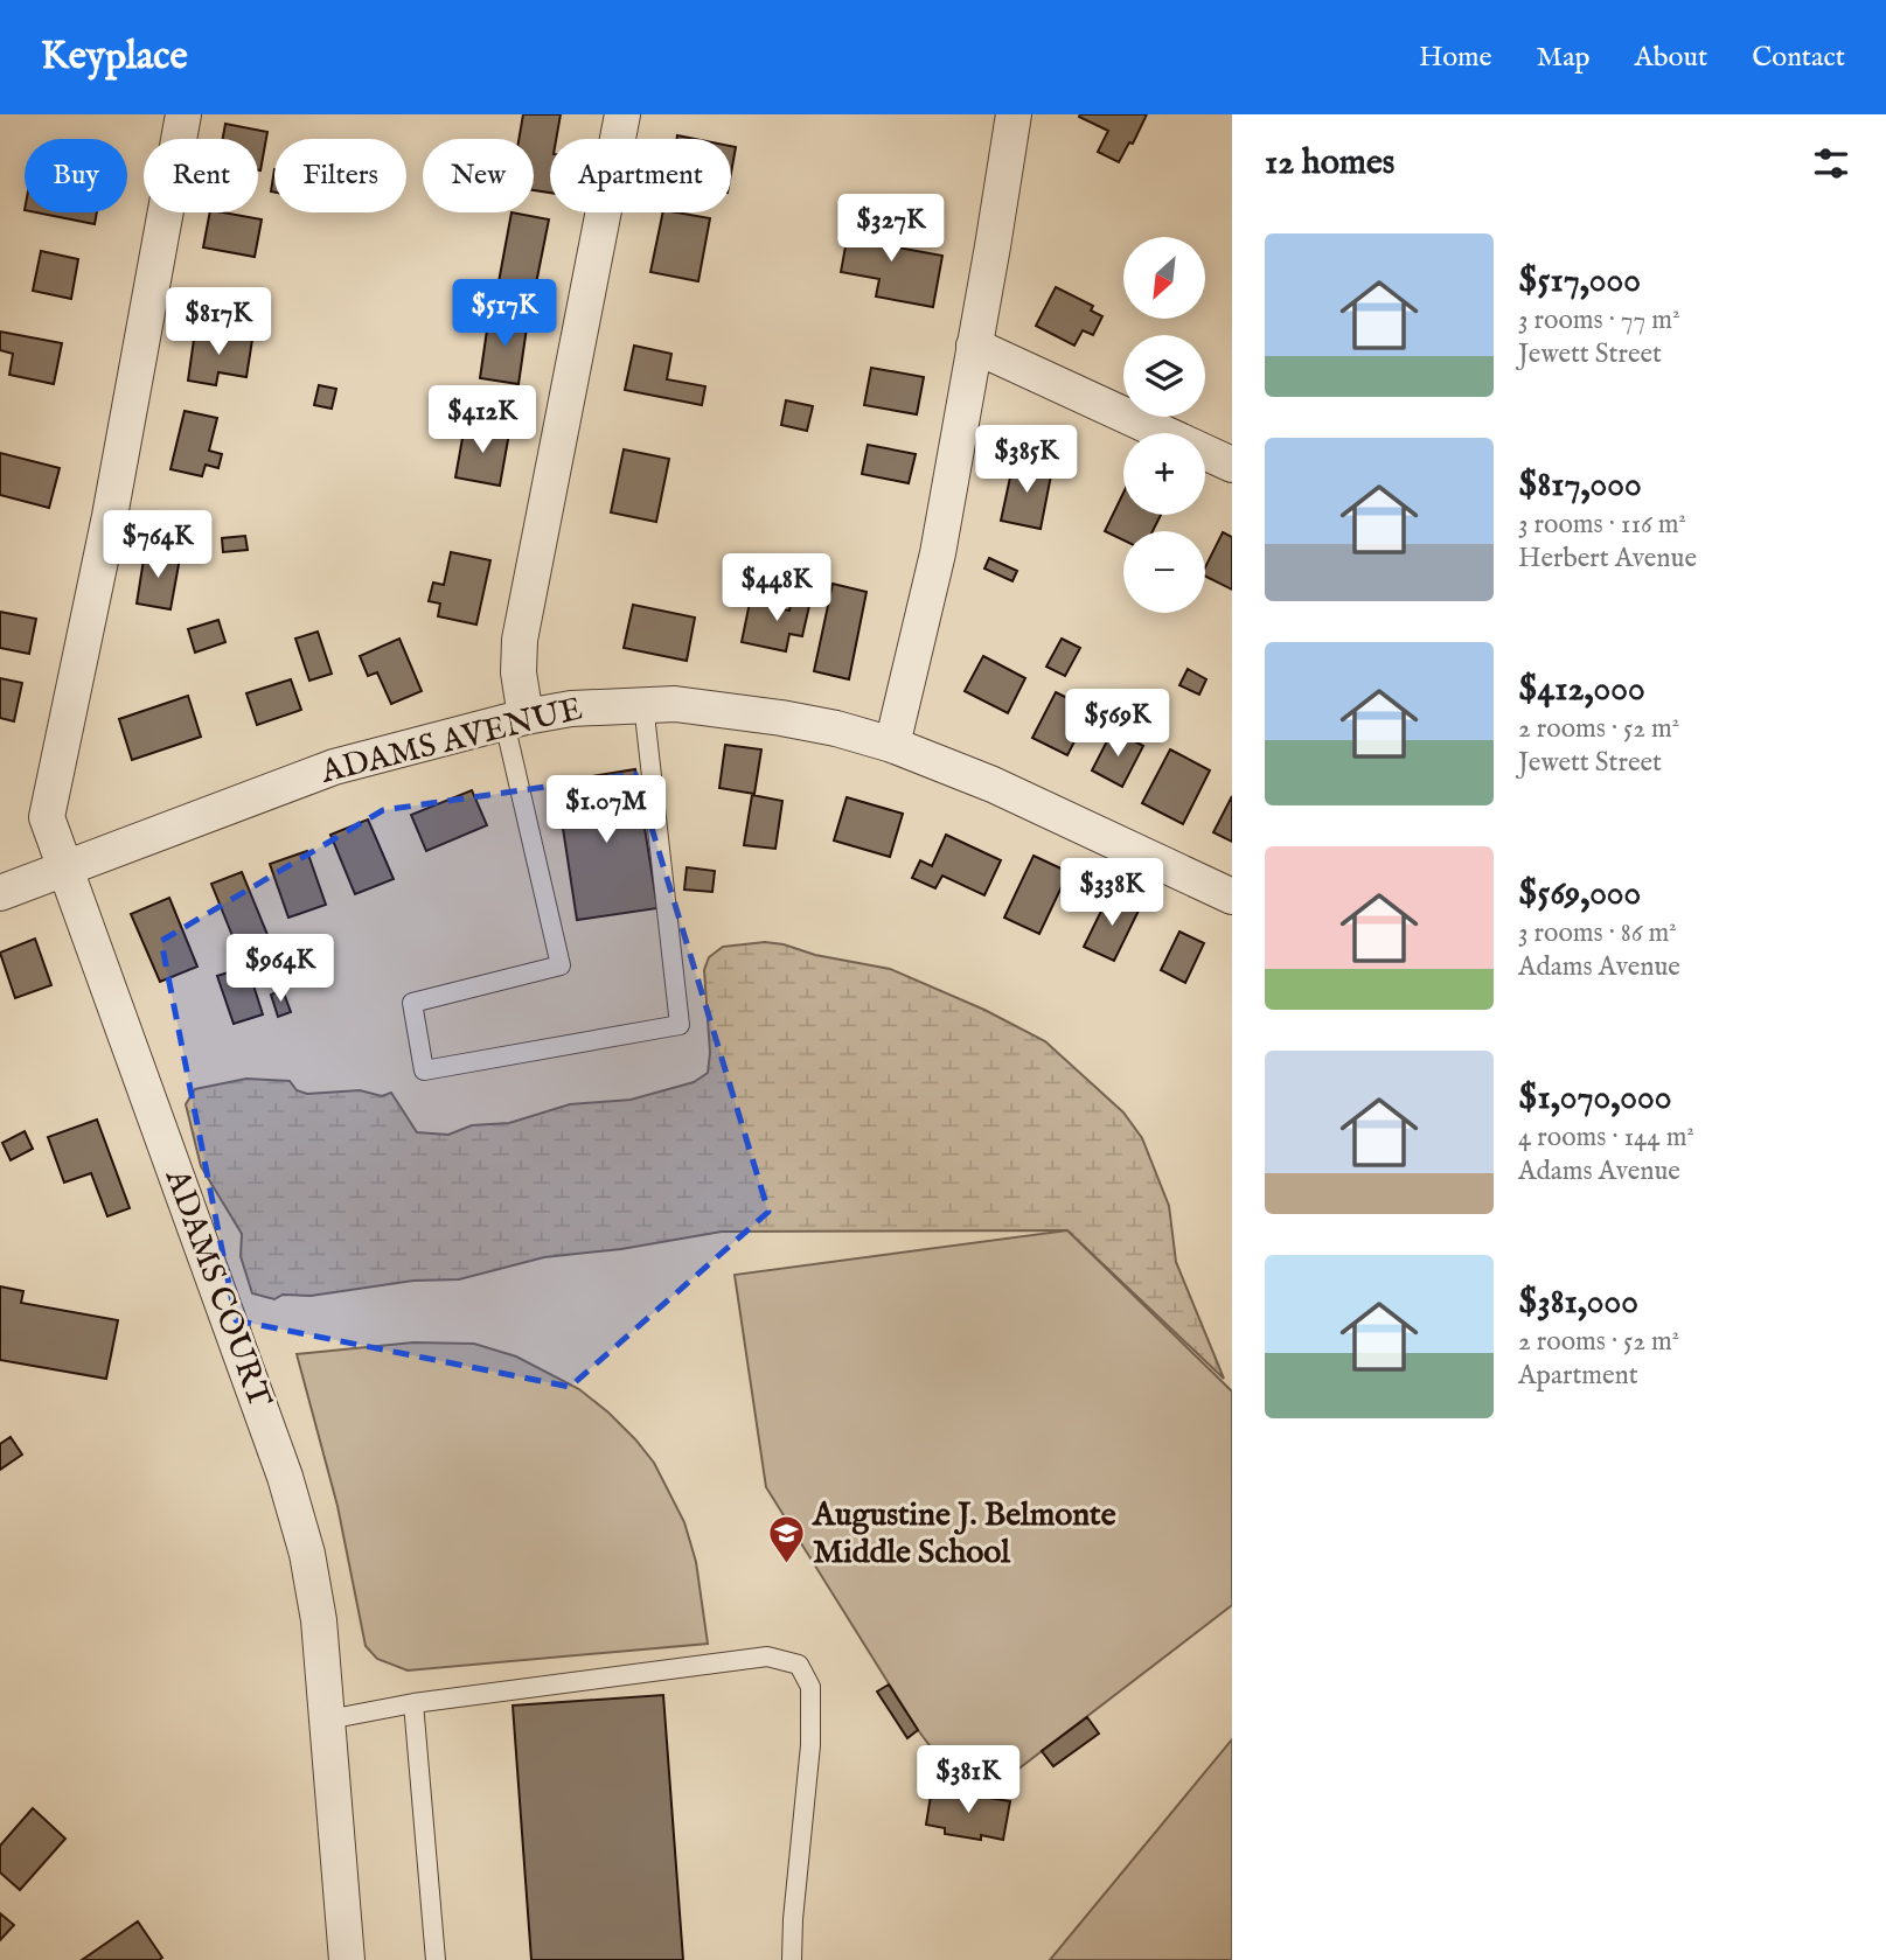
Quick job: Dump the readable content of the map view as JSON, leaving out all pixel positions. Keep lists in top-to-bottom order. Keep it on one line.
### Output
{"streets":{"street":["ADAMS AVENUE","ADAMS COURT"]},"crossings":[["ADAMS AVENUE","ADAMS COURT"]],"places":{"school or university":["Augustine J. Belmonte Middle School"]},"north":"bottom left","page":{"header":"Keyplace","nav":["Home","Map","About","Contact"],"heading":"12 homes","chip":["Buy","Rent","Filters","New","Apartment"],"price":["$327K","$517K","$817K","$412K","$385K","$764K","$448K","$569K","$1.07M","$338K","$964K","$381K"],"list":[{"name":"$517,000","note":"3 rooms · 77 m² · Jewett Street"},{"name":"$817,000","note":"3 rooms · 116 m² · Herbert Avenue"},{"name":"$412,000","note":"2 rooms · 52 m² · Jewett Street"},{"name":"$569,000","note":"3 rooms · 86 m² · Adams Avenue"},{"name":"$1,070,000","note":"4 rooms · 144 m² · Adams Avenue"},{"name":"$381,000","note":"2 rooms · 52 m² · Apartment"}],"map_buttons":["+","−"]}}
